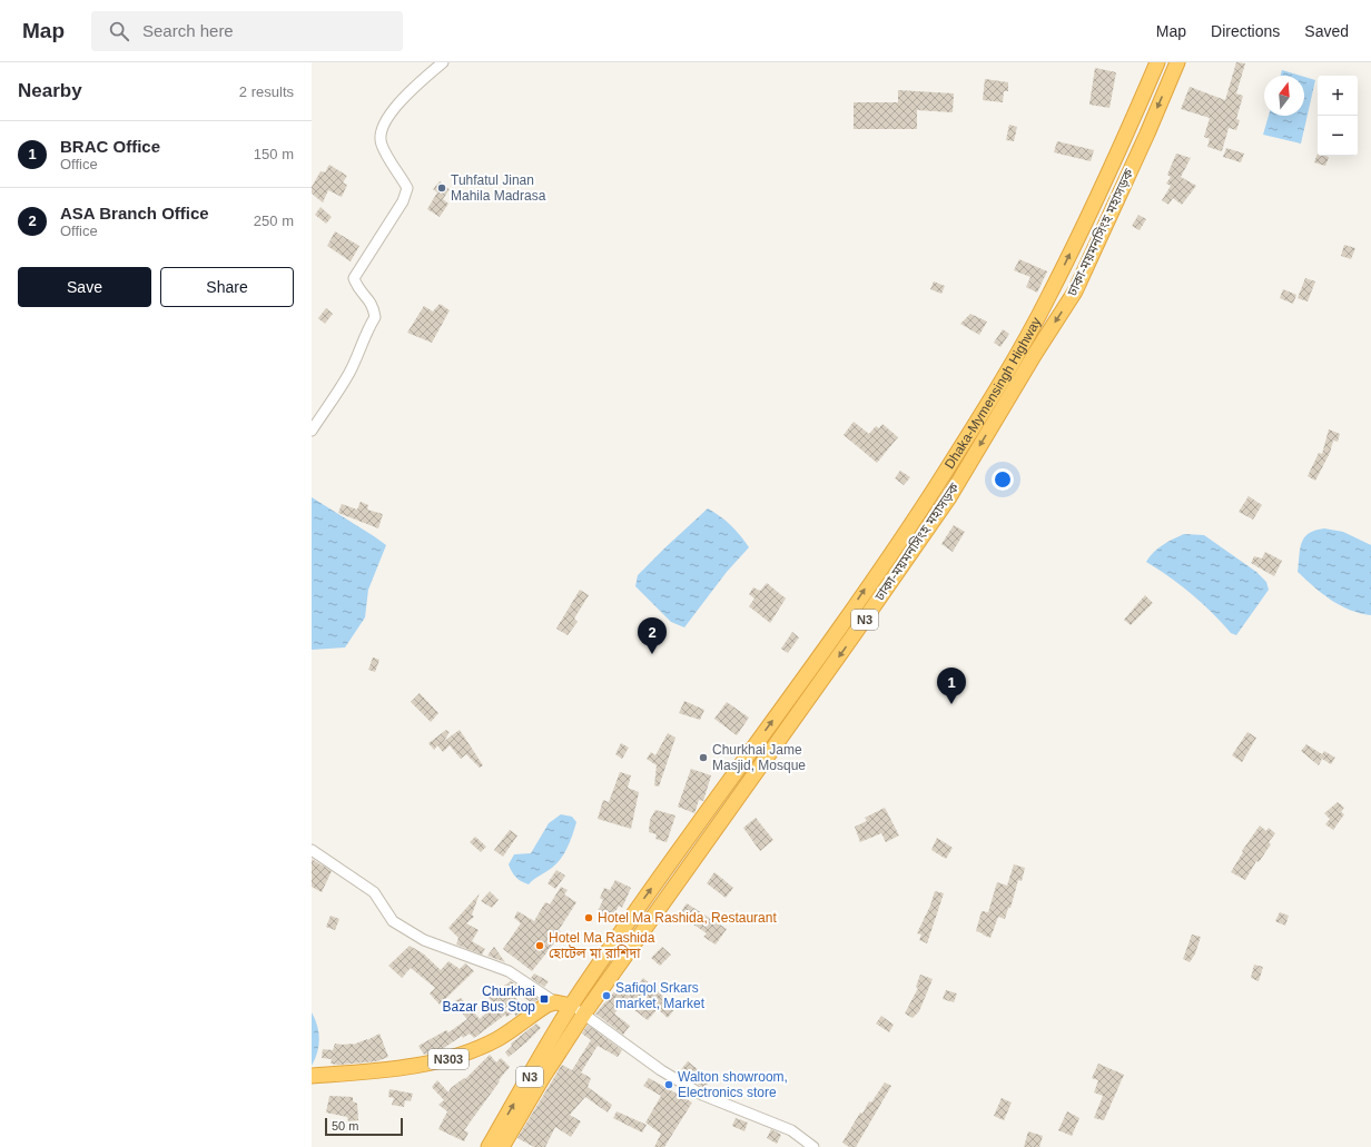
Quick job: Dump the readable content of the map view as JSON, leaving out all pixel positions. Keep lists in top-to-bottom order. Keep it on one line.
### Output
{"streets":{"highway":["ঢাকা-ময়মনসিংহ মহাসড়ক","Dhaka-Mymensingh Highway","N3","N303"]},"crossings":[["Dhaka-Mymensingh Highway","N3"]],"one_way":["ঢাকা-ময়মনসিংহ মহাসড়ক","Dhaka-Mymensingh Highway"],"places":{"other":["Tuhfatul Jinan Mahila Madrasa","Churkhai Jame Masjid, Mosque","Hotel Ma Rashida, Restaurant","Hotel Ma Rashida হোটেল মা রাশিদা","Safiqol Srkars market, Market","Walton showroom, Electronics store"],"transit":["Churkhai Bazar Bus Stop"]},"scale_bar":"50 m","north":"top","page":{"header":"Map","search":"Search here","nav":["Map","Directions","Saved"],"heading":["Nearby","2 results"],"map_buttons":["+","−"],"list":[{"mark":"1","name":"BRAC Office","note":"Office","value":"150 m"},{"mark":"2","name":"ASA Branch Office","note":"Office","value":"250 m"}],"buttons":["Save","Share"],"pins":["2","1"],"scale":"50 m"}}
